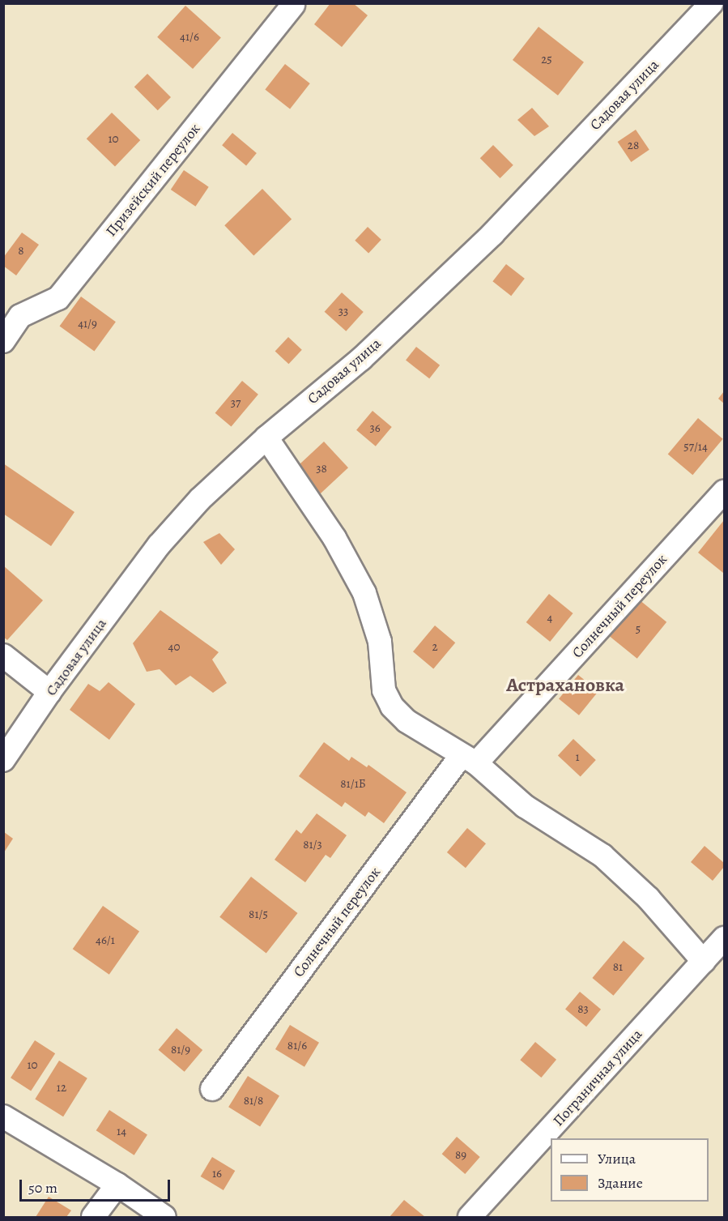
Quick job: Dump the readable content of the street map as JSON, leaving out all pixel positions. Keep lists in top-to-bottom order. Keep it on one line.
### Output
{"streets":{"street":["Садовая улица","Призейский переулок","Солнечный переулок","Пограничная улица"]},"districts":["Астрахановка"],"house_numbers":["41/6","25","10","28","8","33","41/9","37","36","57/14","38","4","5","40","2","1","81/1Б","81/3","81/5","46/1","81","83","81/6","81/9","10","12","81/8","14","89","16"],"legend":["Улица","Здание"],"scale_bar":"50 m"}
